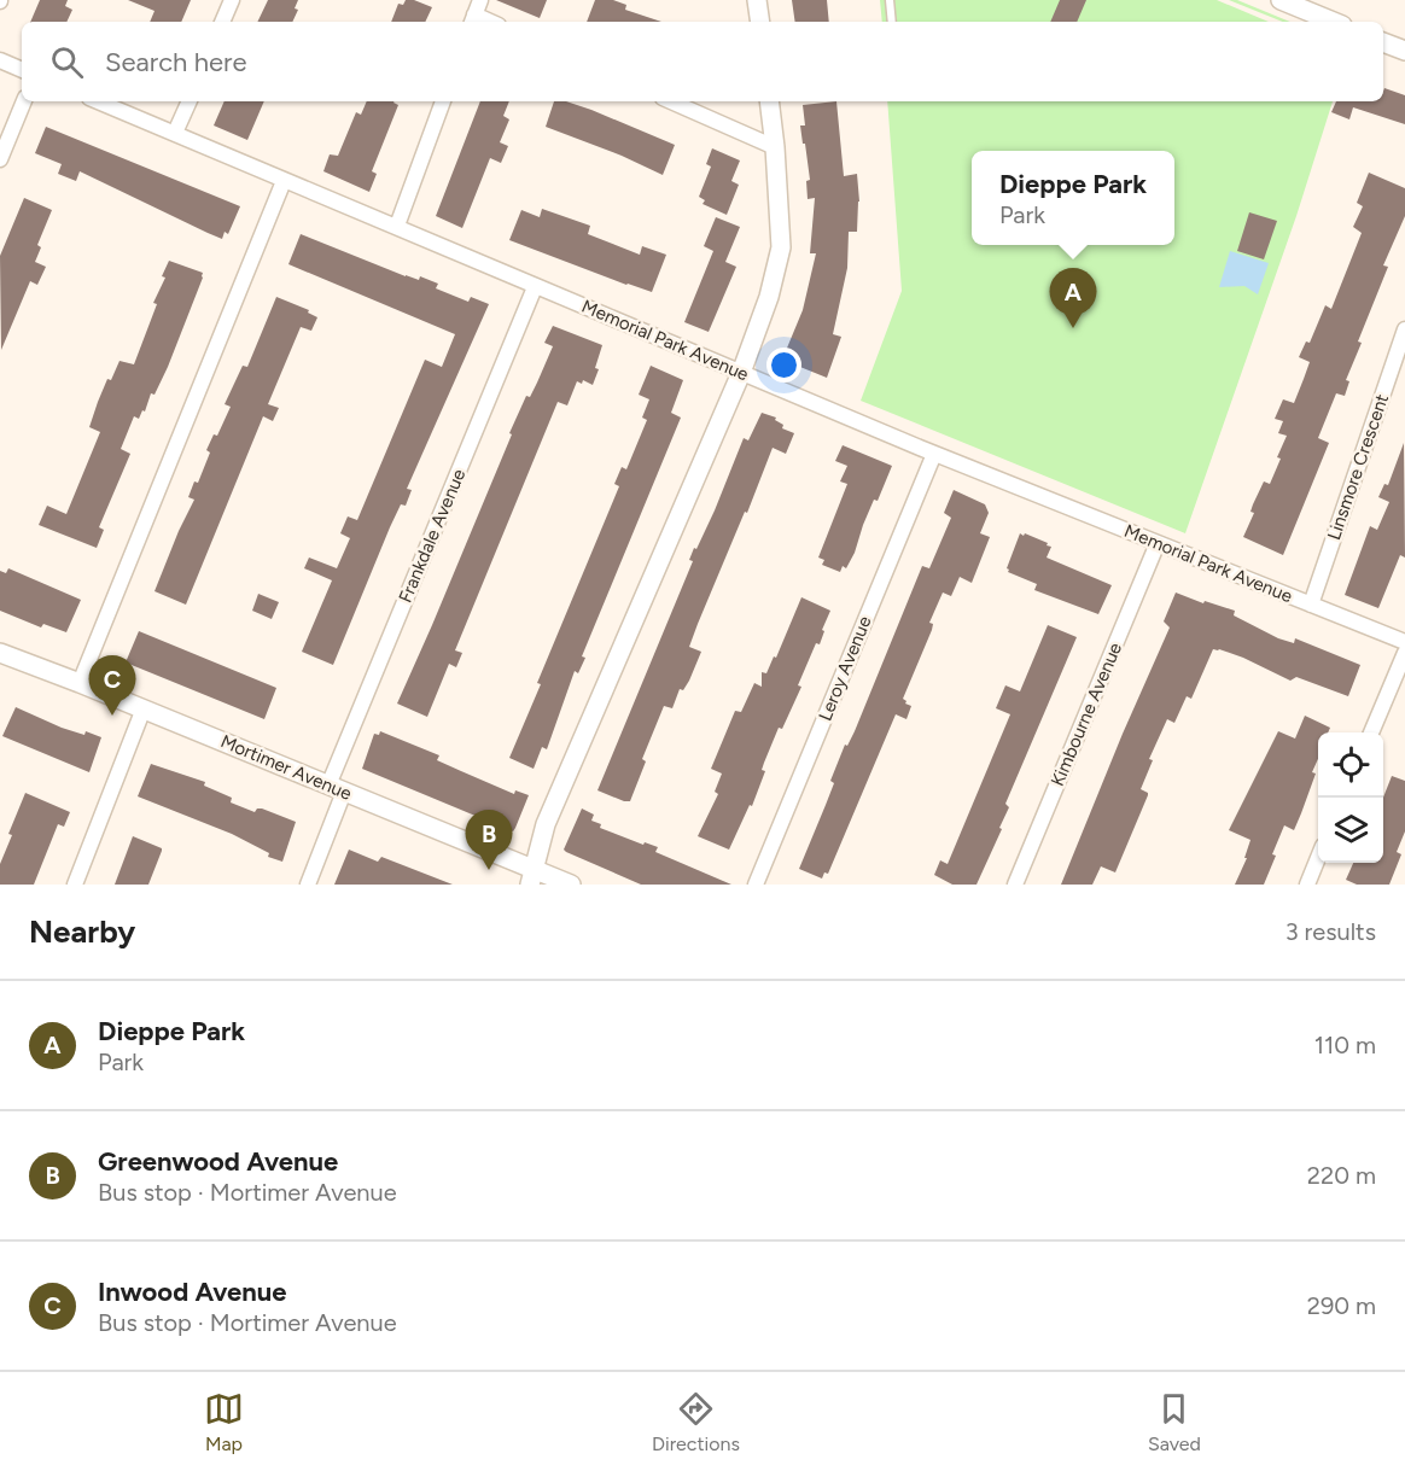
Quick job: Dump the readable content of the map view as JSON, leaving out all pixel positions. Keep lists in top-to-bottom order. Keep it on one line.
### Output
{"streets":{"street":["Memorial Park Avenue","Linsmore Crescent","Frankdale Avenue","Leroy Avenue","Kimbourne Avenue","Mortimer Avenue"]},"crossings":[["Memorial Park Avenue","Linsmore Crescent"],["Memorial Park Avenue","Frankdale Avenue"],["Memorial Park Avenue","Leroy Avenue"],["Memorial Park Avenue","Kimbourne Avenue"],["Frankdale Avenue","Mortimer Avenue"]],"page":{"search":"Search here","popup":["Dieppe Park","Park"],"pins":["A","C","B"],"heading":["Nearby","3 results"],"list":[{"mark":"A","name":"Dieppe Park","note":"Park","value":"110 m"},{"mark":"B","name":"Greenwood Avenue","note":"Bus stop · Mortimer Avenue","value":"220 m"},{"mark":"C","name":"Inwood Avenue","note":"Bus stop · Mortimer Avenue","value":"290 m"}],"nav":["Map","Directions","Saved"]}}
